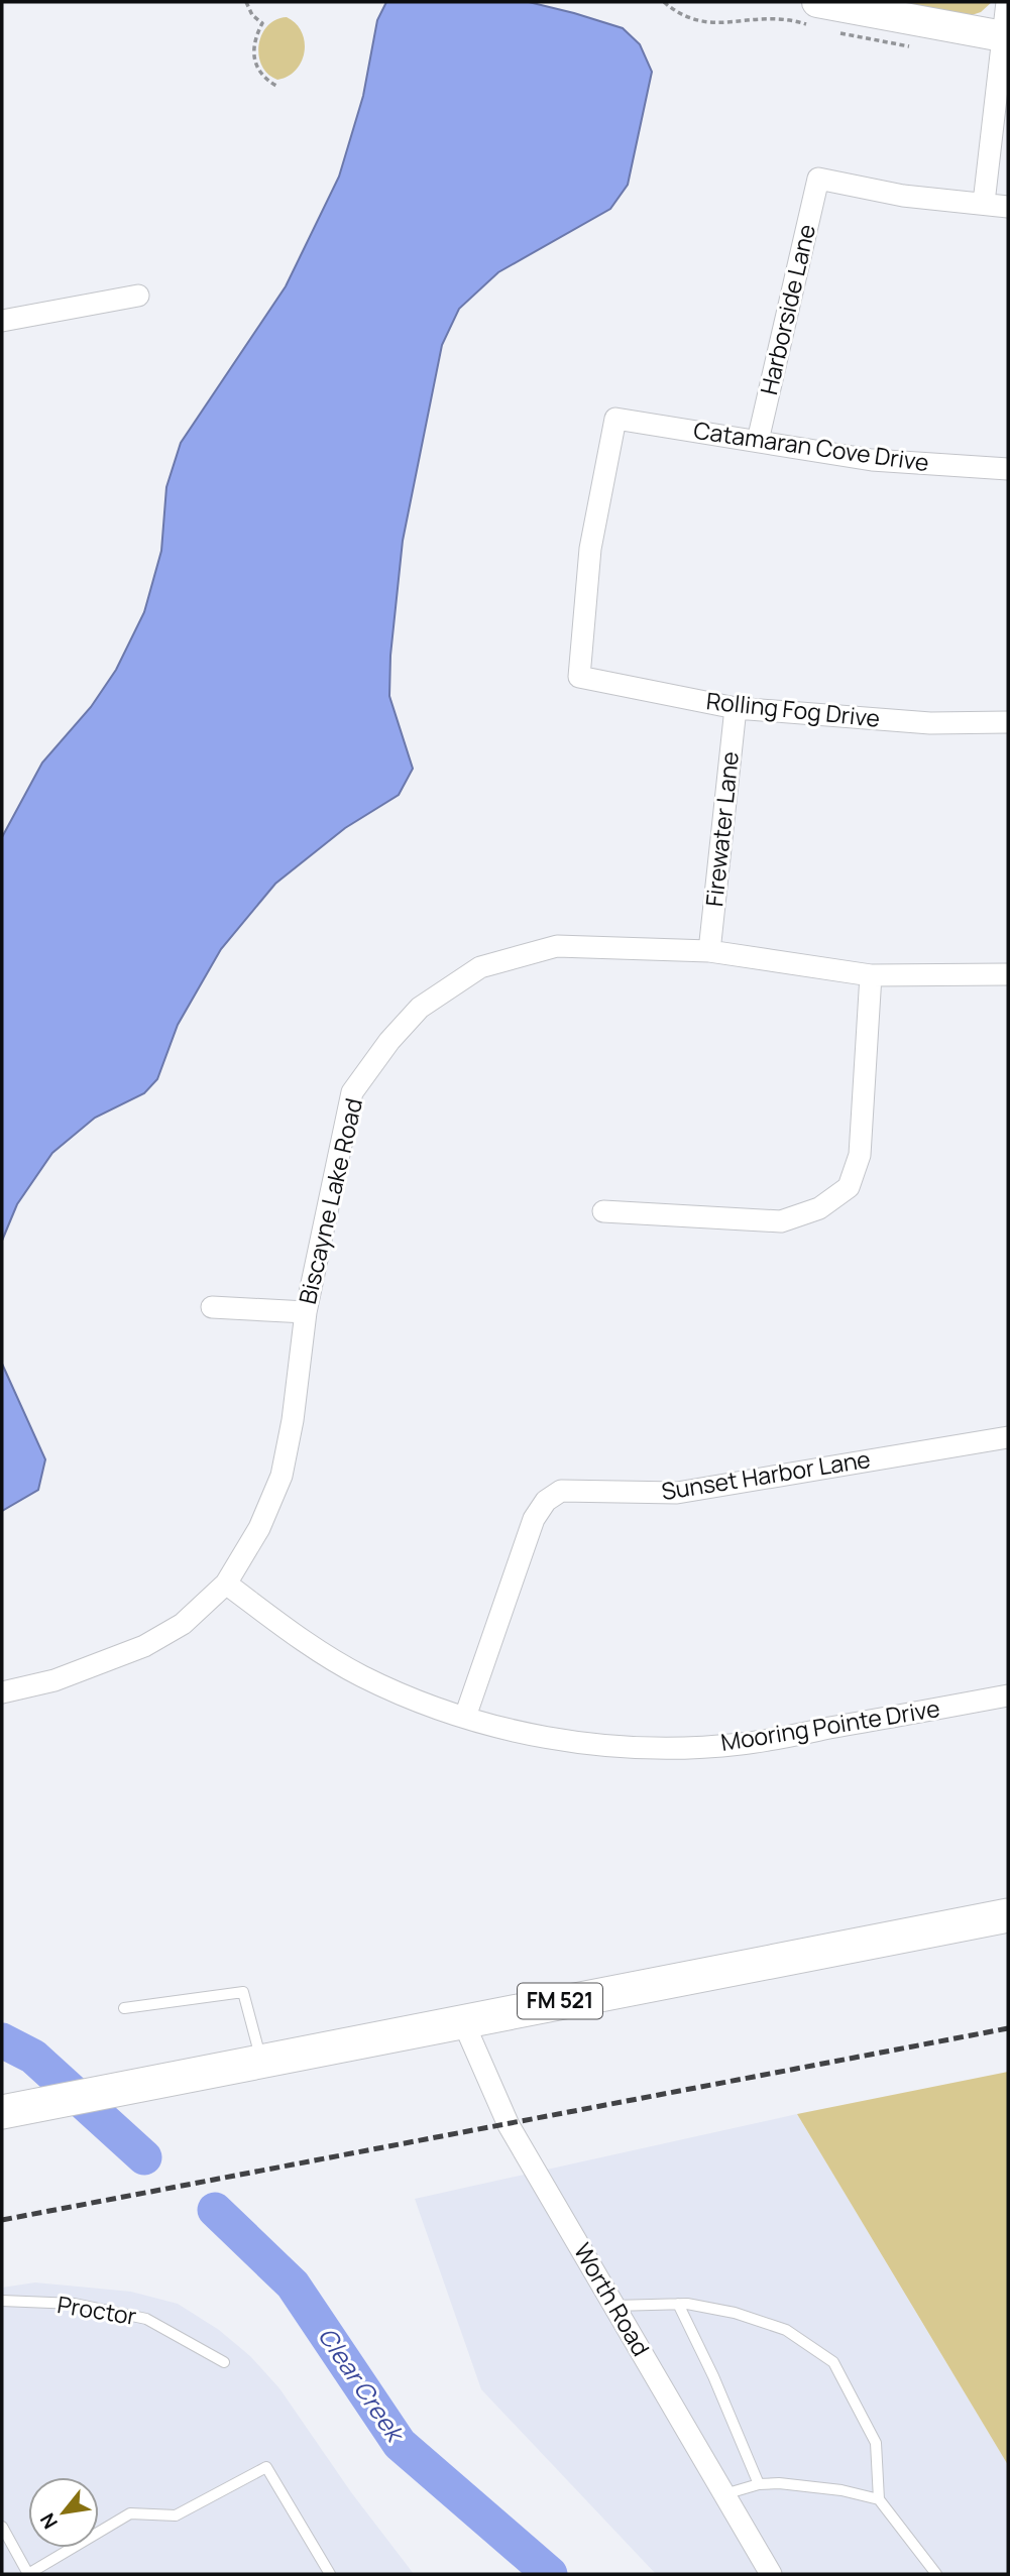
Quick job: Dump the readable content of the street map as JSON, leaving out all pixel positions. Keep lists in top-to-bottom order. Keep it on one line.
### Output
{"streets":{"main road":["FM 521"],"street":["Harborside Lane","Catamaran Cove Drive","Rolling Fog Drive","Firewater Lane","Biscayne Lake Road","Sunset Harbor Lane","Mooring Pointe Drive","Worth Road"],"lane":["Proctor"]},"crossings":[["Harborside Lane","Catamaran Cove Drive"],["Catamaran Cove Drive","Rolling Fog Drive"],["Rolling Fog Drive","Firewater Lane"],["Firewater Lane","Biscayne Lake Road"],["Biscayne Lake Road","Mooring Pointe Drive"],["Sunset Harbor Lane","Mooring Pointe Drive"],["FM 521","Worth Road"]],"water":["Clear Creek"],"north":"bottom left"}
